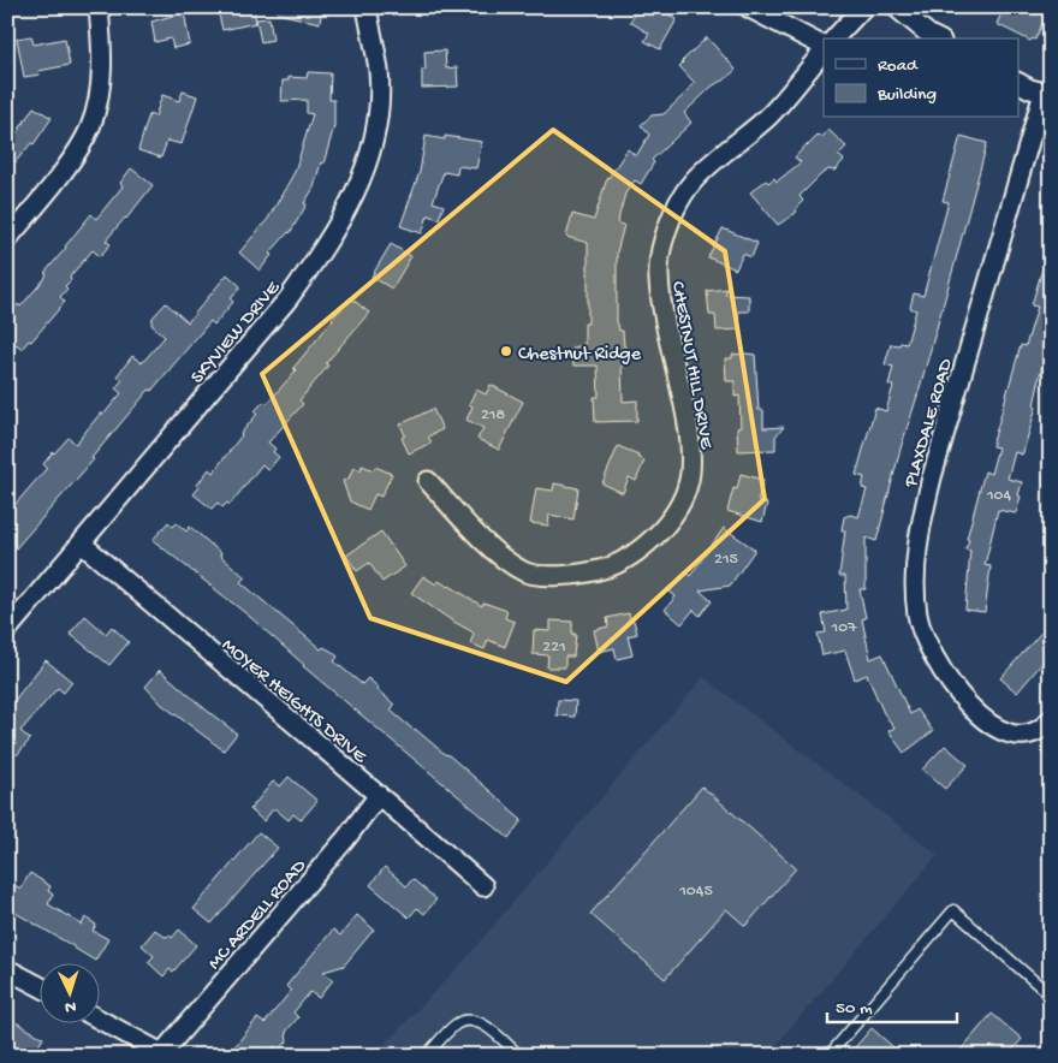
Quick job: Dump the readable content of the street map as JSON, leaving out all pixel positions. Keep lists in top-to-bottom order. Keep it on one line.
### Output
{"streets":{"street":["SKYVIEW DRIVE","CHESTNUT HILL DRIVE","PLAXDALE ROAD","MOYER HEIGHTS DRIVE","MC ARDELL ROAD"]},"crossings":[["SKYVIEW DRIVE","MOYER HEIGHTS DRIVE"],["MOYER HEIGHTS DRIVE","MC ARDELL ROAD"]],"places":["Chestnut Ridge"],"house_numbers":["218","104","215","107","221","1045"],"legend":["Road","Building"],"scale_bar":"50 m","north":"bottom"}
